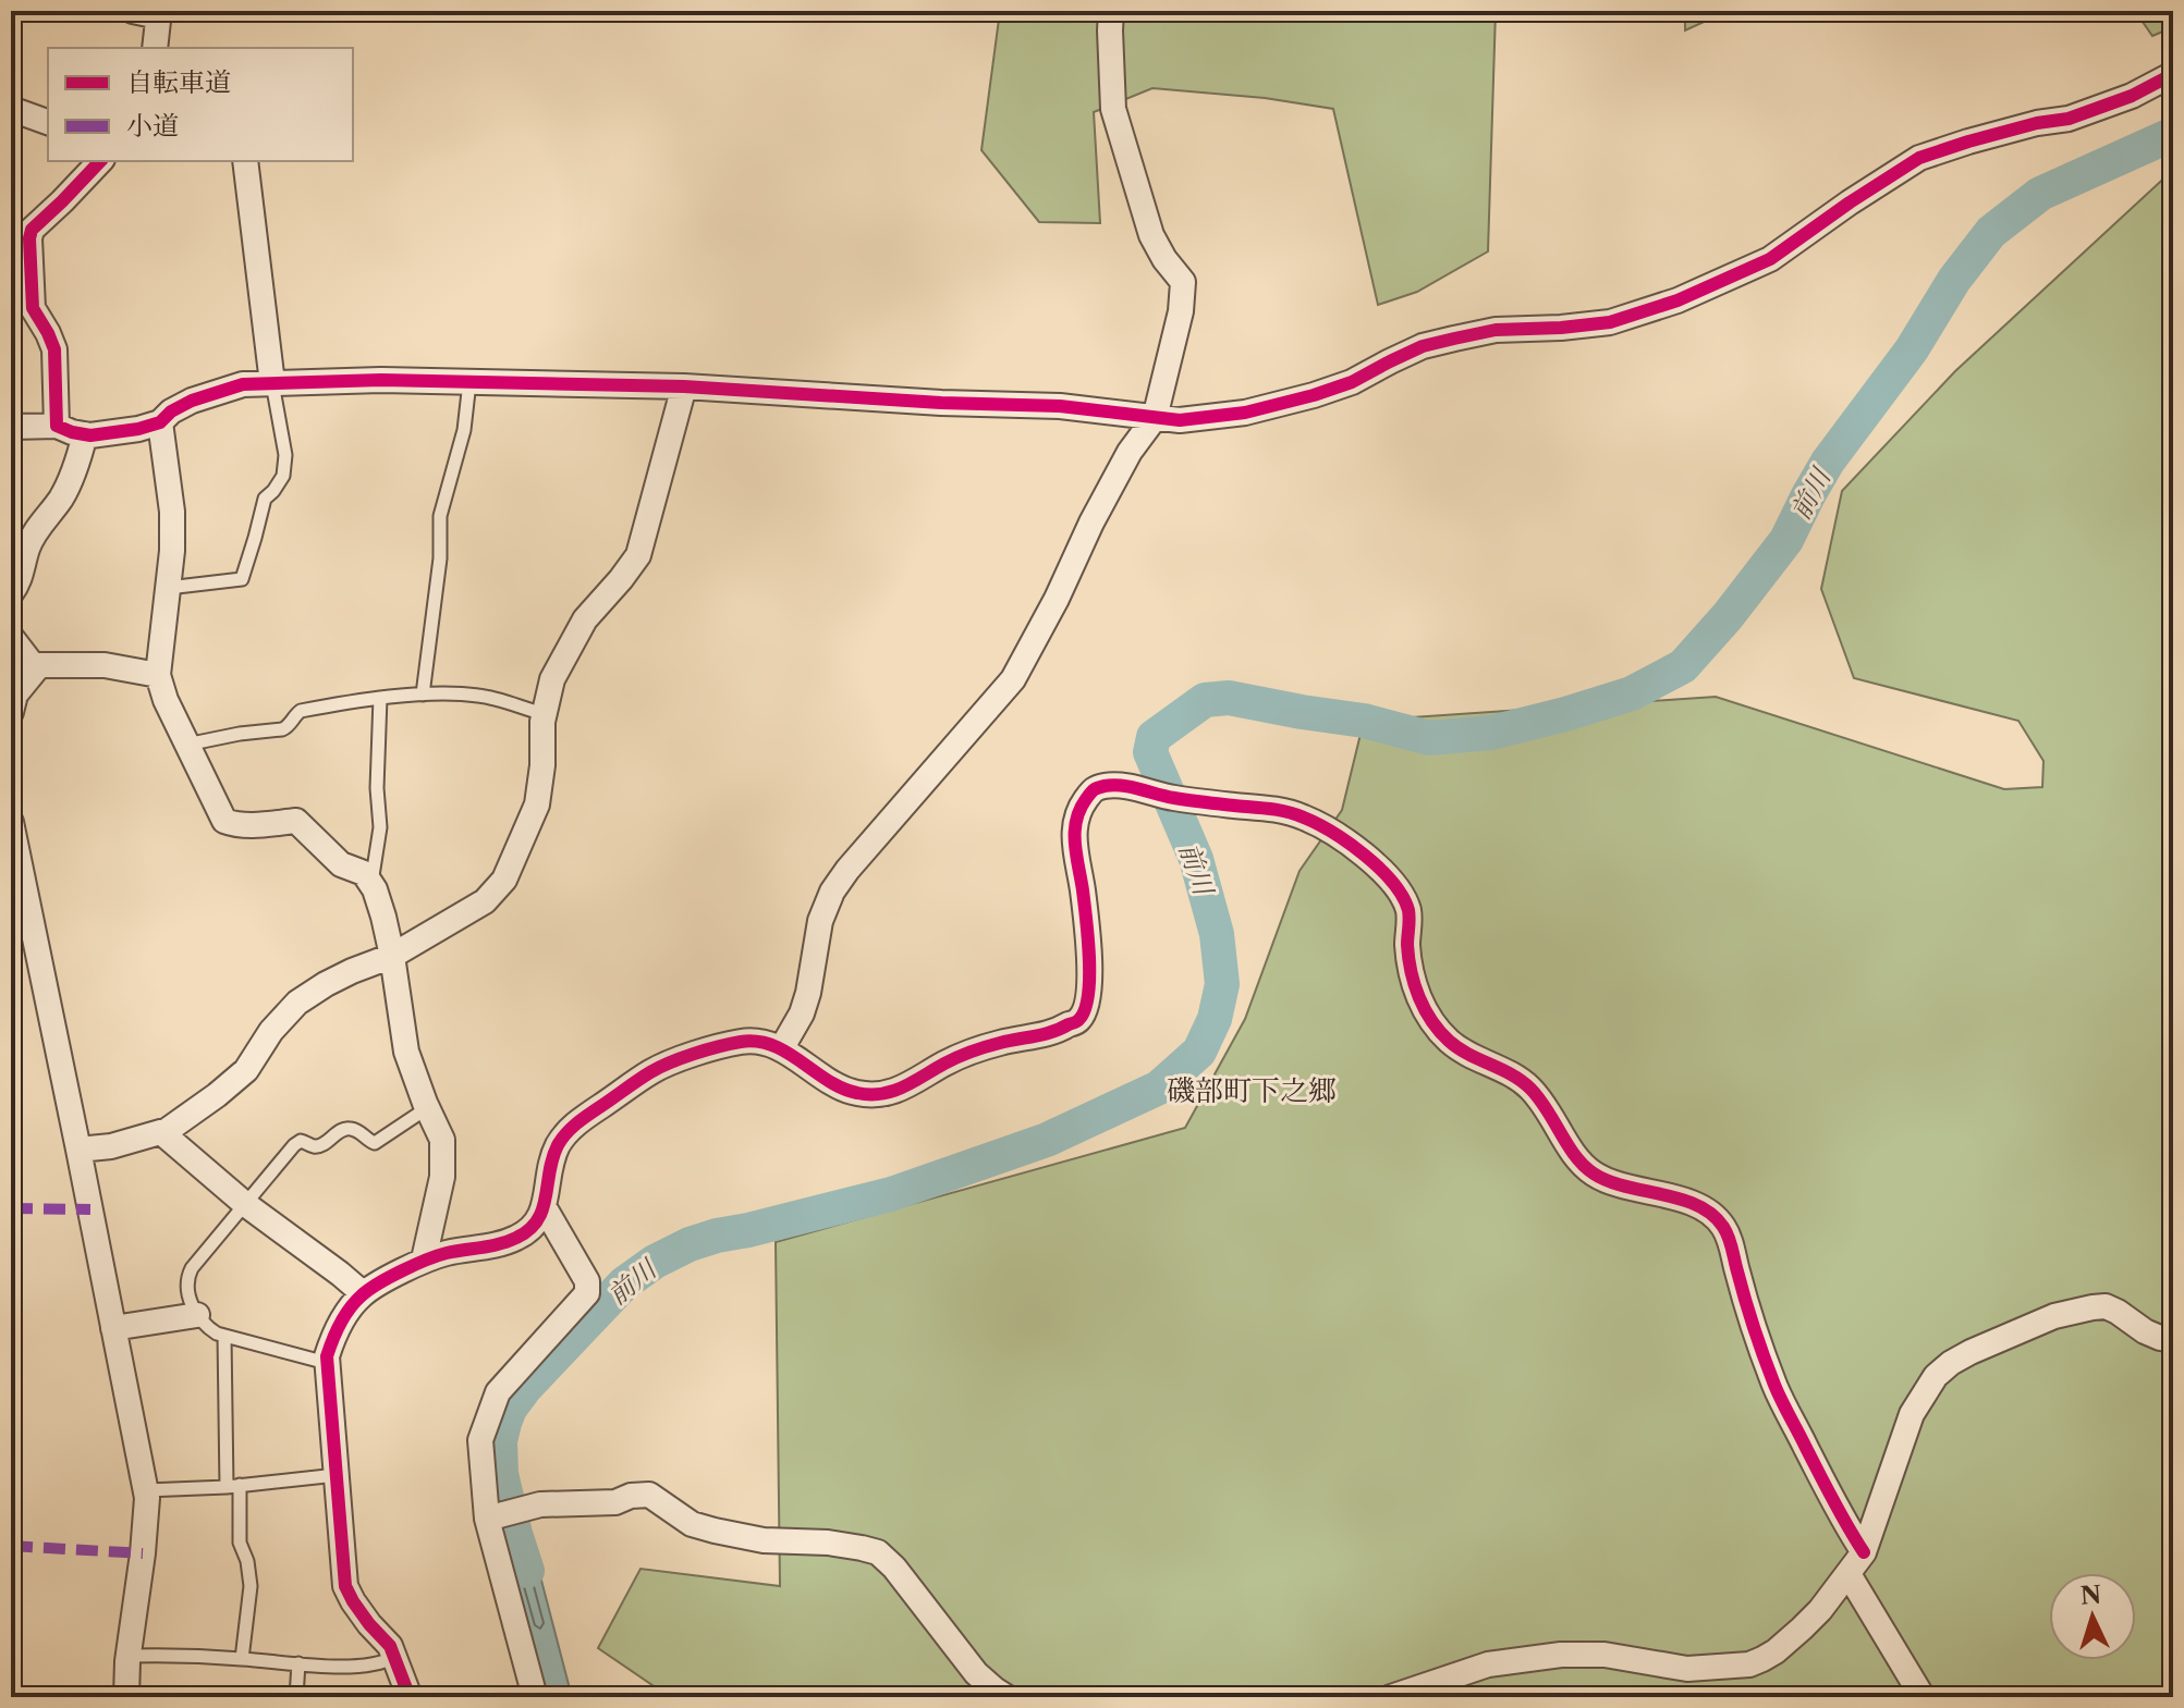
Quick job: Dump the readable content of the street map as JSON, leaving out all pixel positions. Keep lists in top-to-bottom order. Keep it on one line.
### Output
{"districts":["磯部町下之郷"],"water":["前川"],"legend":["自転車道","小道"],"north":"top"}
